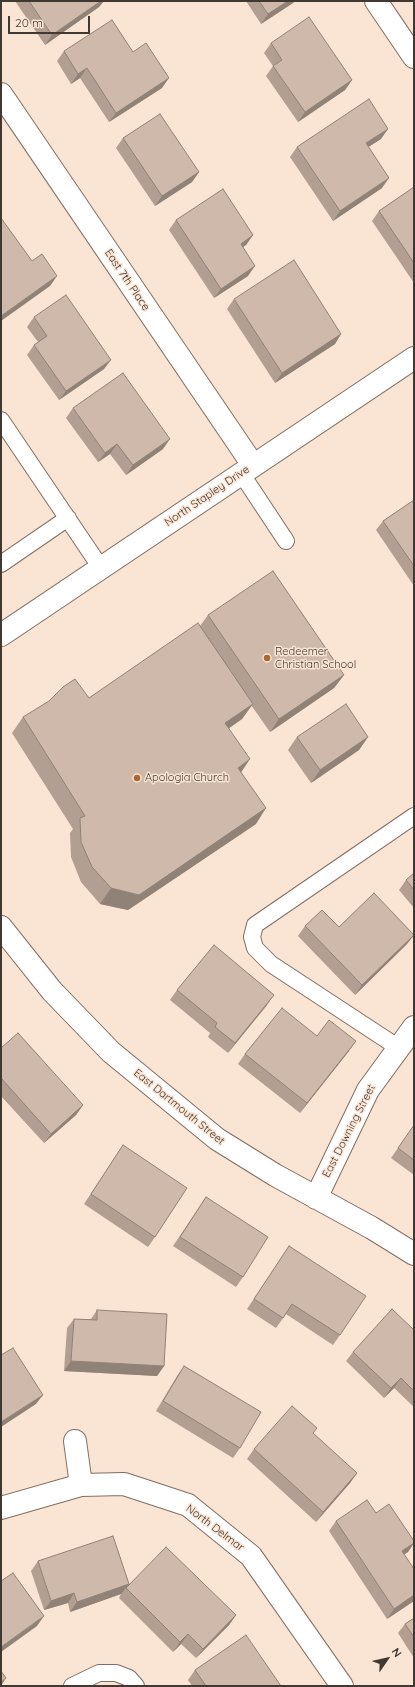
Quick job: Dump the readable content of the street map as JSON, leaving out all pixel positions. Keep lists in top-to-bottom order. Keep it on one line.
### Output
{"streets":{"street":["East 7th Place","North Stapley Drive","East Dartmouth Street","East Downing Street","North Delmar"]},"crossings":[["East 7th Place","North Stapley Drive"],["East Dartmouth Street","East Downing Street"]],"places":["Redeemer Christian School","Apologia Church"],"scale_bar":"20 m","north":"top right"}
